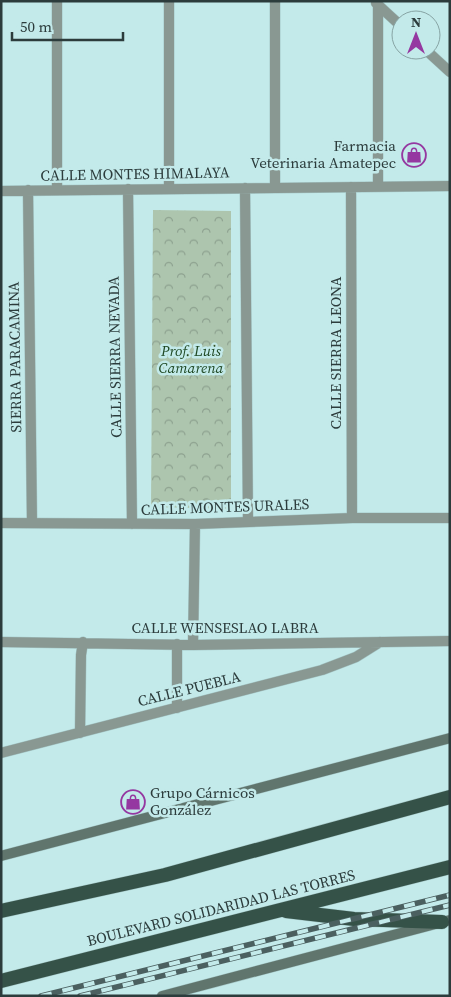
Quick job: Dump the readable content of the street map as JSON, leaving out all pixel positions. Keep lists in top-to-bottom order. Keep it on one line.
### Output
{"streets":{"highway":["BOULEVARD SOLIDARIDAD LAS TORRES"],"street":["CALLE MONTES HIMALAYA","CALLE SIERRA LEONA","SIERRA PARACAMINA","CALLE SIERRA NEVADA","CALLE MONTES URALES","CALLE WENSESLAO LABRA","CALLE PUEBLA"]},"crossings":[["CALLE MONTES HIMALAYA","CALLE SIERRA LEONA"],["CALLE MONTES HIMALAYA","SIERRA PARACAMINA"],["CALLE MONTES HIMALAYA","CALLE SIERRA NEVADA"],["CALLE SIERRA LEONA","CALLE MONTES URALES"],["SIERRA PARACAMINA","CALLE MONTES URALES"],["CALLE SIERRA NEVADA","CALLE MONTES URALES"],["CALLE WENSESLAO LABRA","CALLE PUEBLA"]],"parks":["Prof. Luis Camarena"],"places":{"shop":["Farmacia Veterinaria Amatepec","Grupo Cárnicos González"]},"scale_bar":"50 m","north":"top"}
